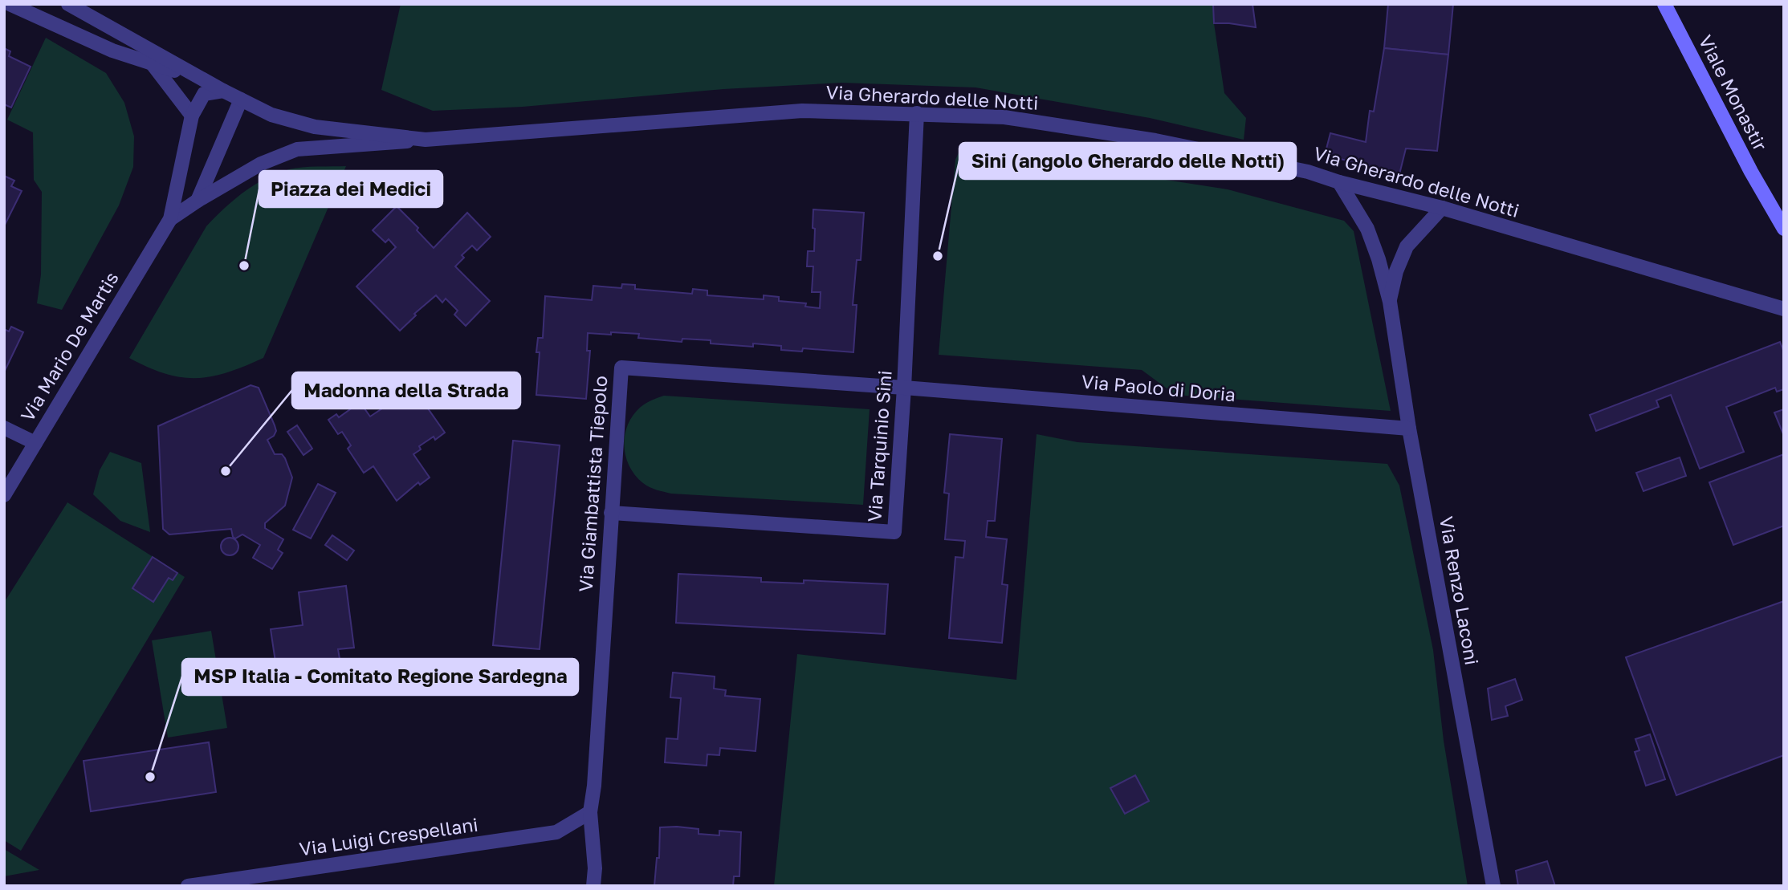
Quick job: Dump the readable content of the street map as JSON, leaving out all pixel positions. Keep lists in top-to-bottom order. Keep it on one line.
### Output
{"streets":{"main road":["Viale Monastir"],"street":["Via Gherardo delle Notti","Via Mario De Martis","Via Paolo di Doria","Via Tarquinio Sini","Via Giambattista Tiepolo","Via Renzo Laconi","Via Luigi Crespellani"]},"crossings":[["Via Gherardo delle Notti","Via Mario De Martis"],["Via Gherardo delle Notti","Via Tarquinio Sini"],["Via Gherardo delle Notti","Via Renzo Laconi"],["Via Paolo di Doria","Via Tarquinio Sini"],["Via Paolo di Doria","Via Giambattista Tiepolo"],["Via Paolo di Doria","Via Renzo Laconi"],["Via Tarquinio Sini","Via Giambattista Tiepolo"],["Via Giambattista Tiepolo","Via Luigi Crespellani"]],"places":["Sini (angolo Gherardo delle Notti)","Piazza dei Medici","Madonna della Strada","MSP Italia - Comitato Regione Sardegna"]}
